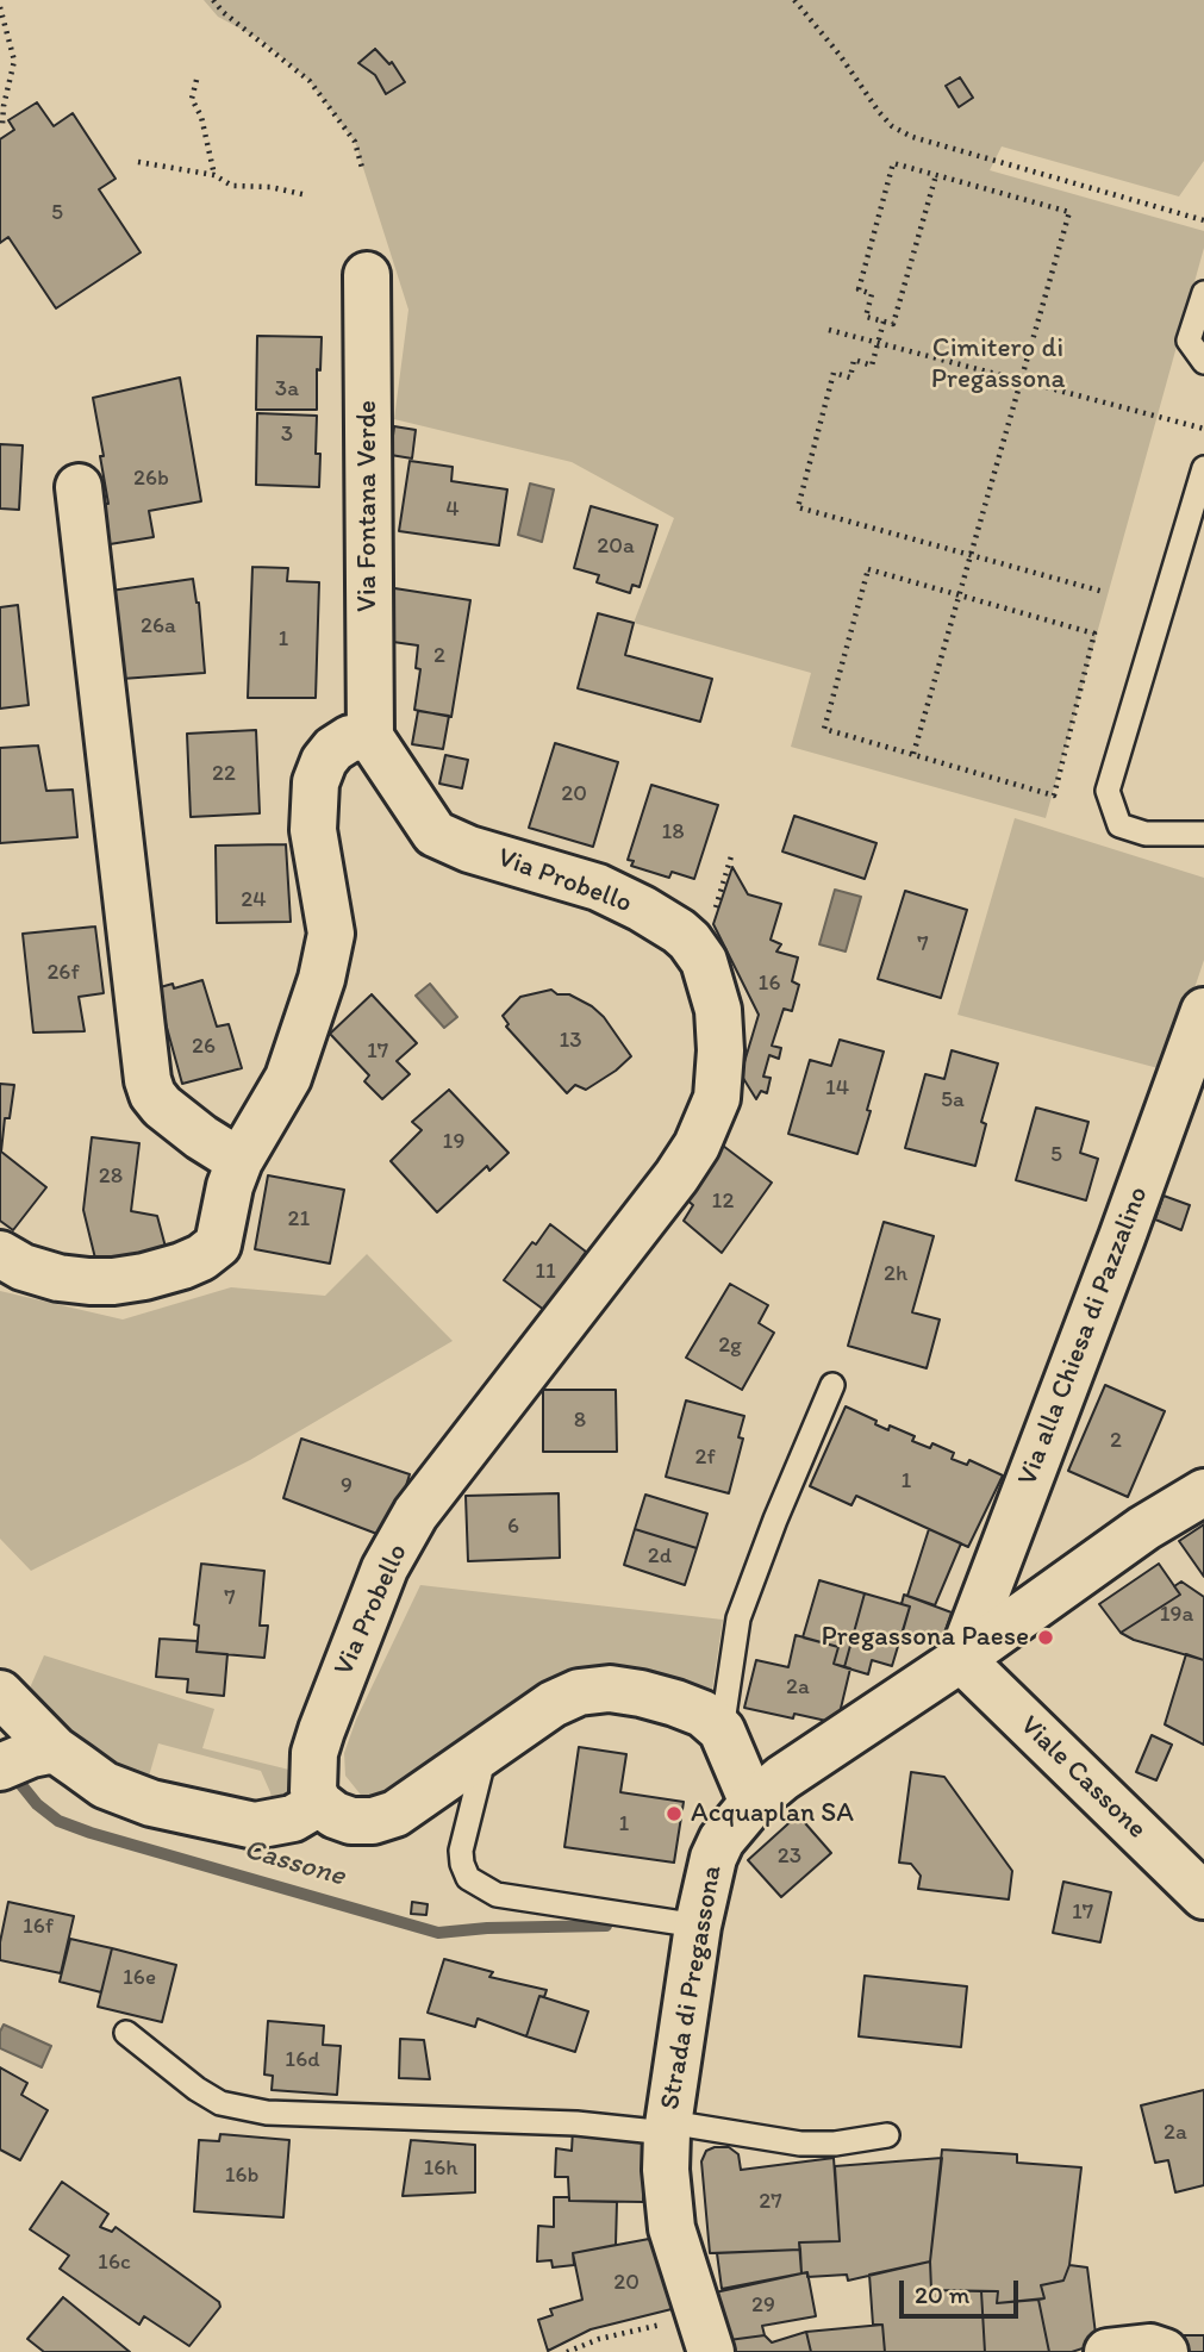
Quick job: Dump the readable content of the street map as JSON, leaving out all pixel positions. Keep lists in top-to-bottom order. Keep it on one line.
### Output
{"streets":{"street":["Via Fontana Verde","Via Probello","Via alla Chiesa di Pazzalino","Viale Cassone","Strada di Pregassona"]},"crossings":[["Via Fontana Verde","Via Probello"],["Via alla Chiesa di Pazzalino","Viale Cassone"],["Via alla Chiesa di Pazzalino","Strada di Pregassona"],["Viale Cassone","Strada di Pregassona"]],"water":["Cassone"],"parks":["Cimitero di Pregassona"],"places":["Pregassona Paese","Acquaplan SA"],"house_numbers":["5","3a","3","26b","4","20a","26a","1","2","22","20","18","24","7","26f","16","13","26","17","14","5a","19","5","28","12","21","11","2h","2g","8","2","2f","1","9","6","2d","7","19a","2a","1","23","17","16f","16e","16d","2a","16h","16b","27","16c","20","29"],"scale_bar":"20 m"}
